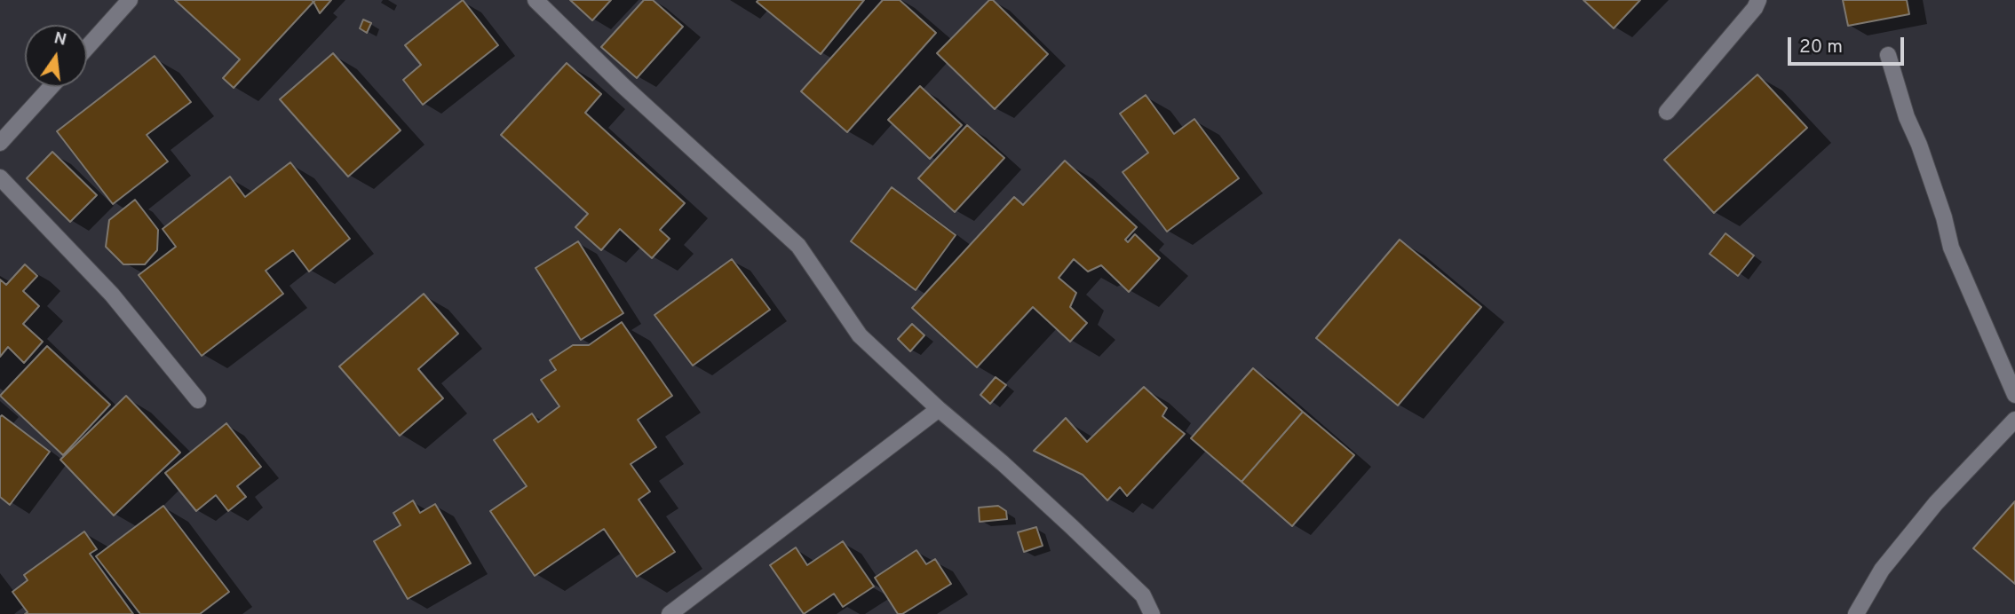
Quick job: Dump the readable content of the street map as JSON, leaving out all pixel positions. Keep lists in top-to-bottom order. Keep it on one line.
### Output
{"scale_bar":"20 m","north":"top"}
